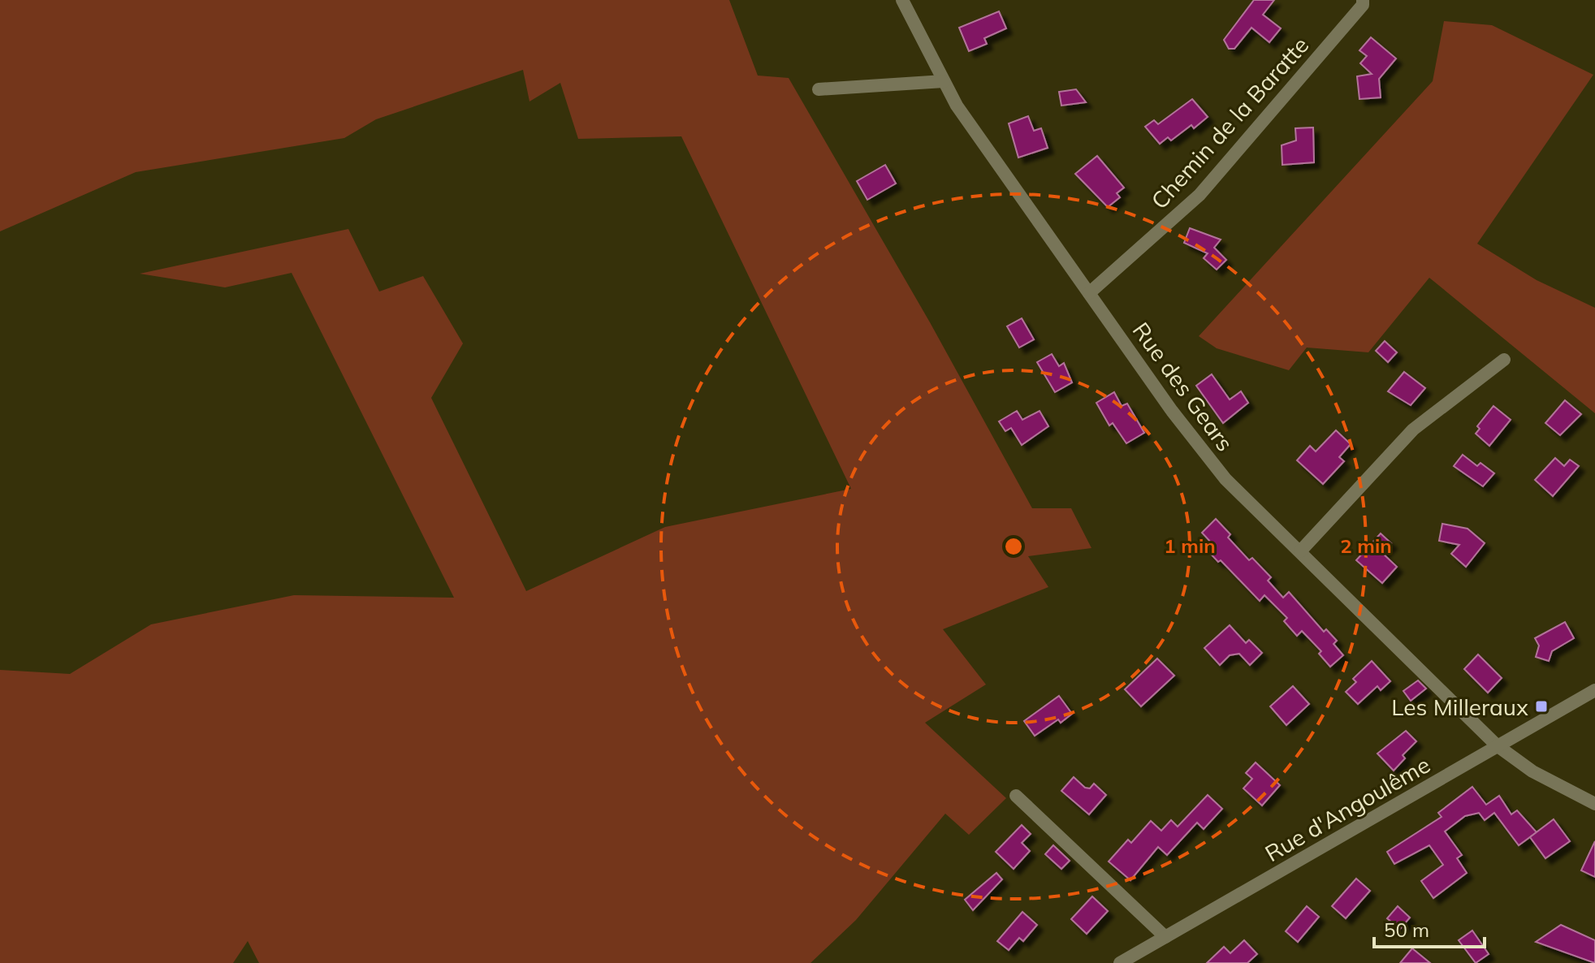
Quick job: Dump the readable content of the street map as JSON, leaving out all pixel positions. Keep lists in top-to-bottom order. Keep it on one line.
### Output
{"streets":{"street":["Chemin de la Baratte","Rue des Gears","Rue d'Angoulême"]},"crossings":[["Chemin de la Baratte","Rue des Gears"],["Rue des Gears","Rue d'Angoulême"]],"places":{"transit":["Les Milleraux"]},"scale_bar":"50 m","rings":["1 min","2 min"]}
